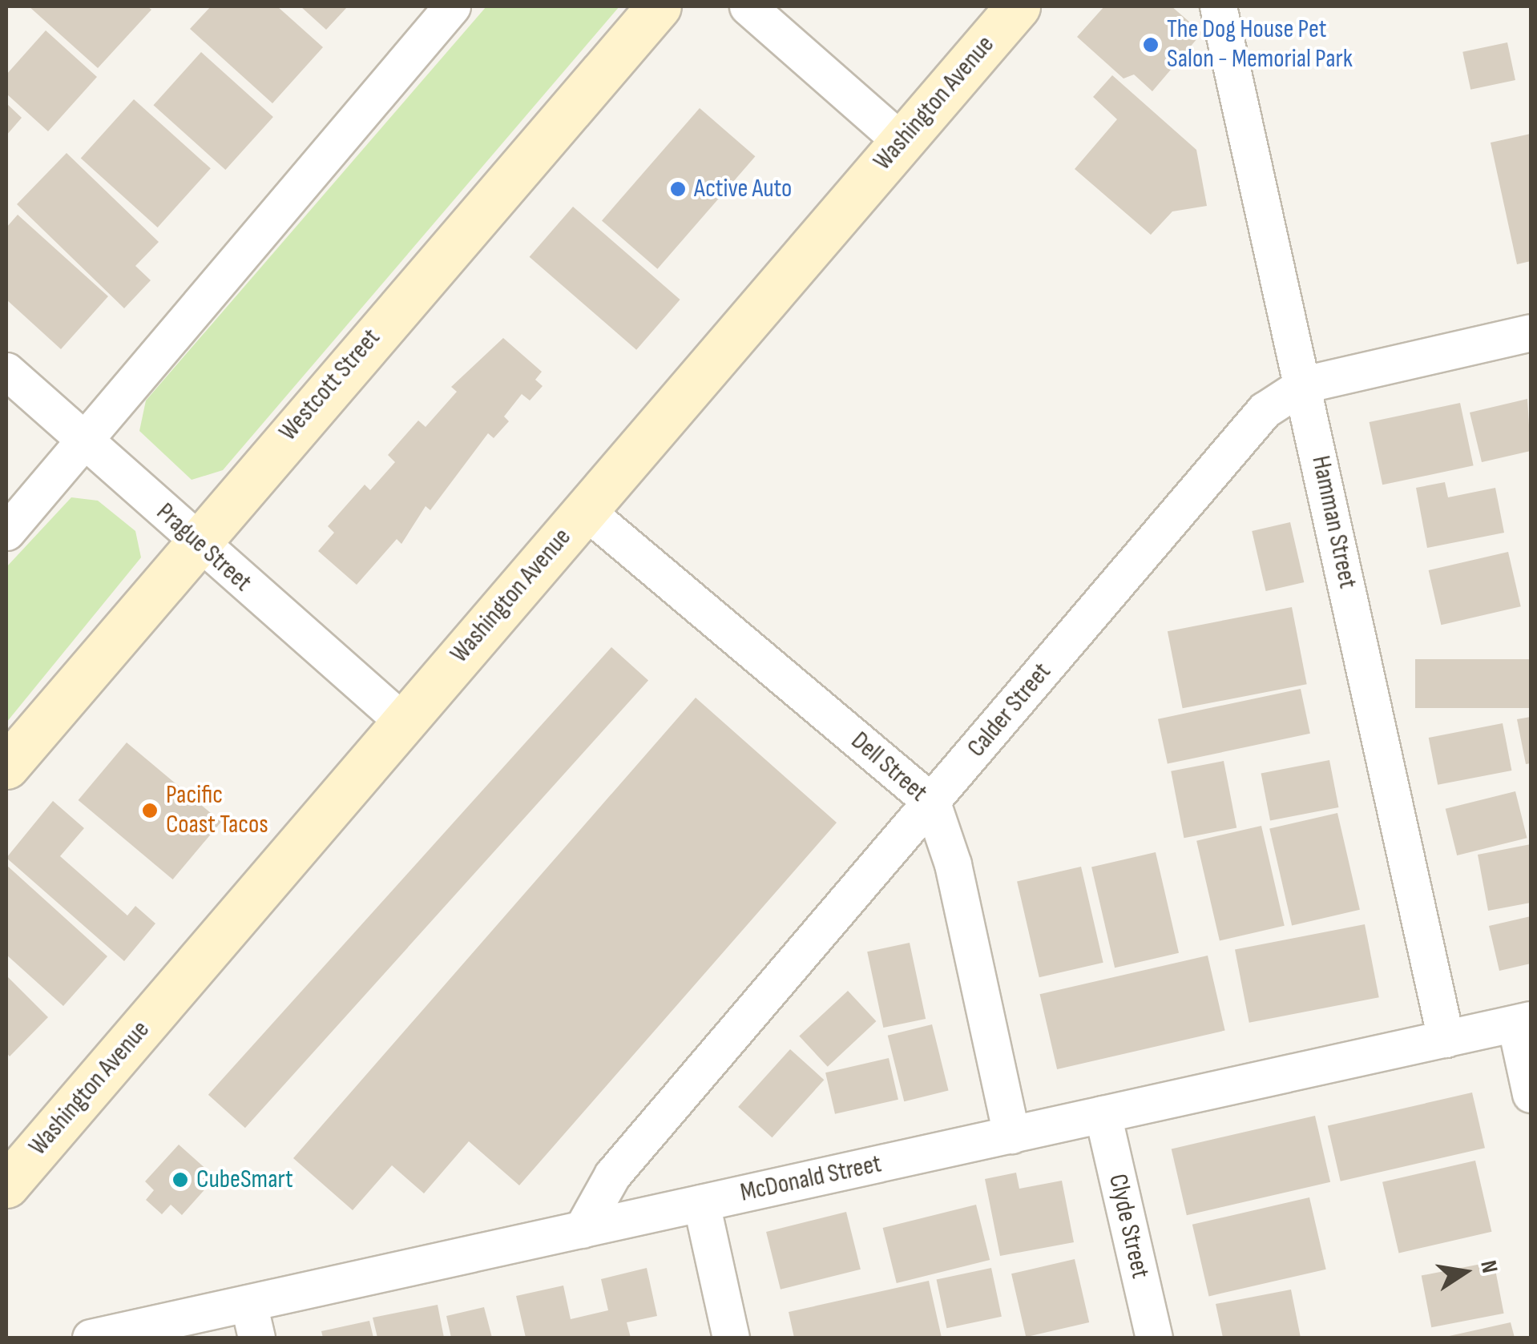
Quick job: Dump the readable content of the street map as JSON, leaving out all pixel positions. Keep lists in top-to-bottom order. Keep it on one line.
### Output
{"streets":{"main road":["Washington Avenue","Westcott Street"],"street":["Hamman Street","Prague Street","Calder Street","Dell Street","McDonald Street","Clyde Street"]},"crossings":[["Washington Avenue","Prague Street"],["Washington Avenue","Dell Street"],["Westcott Street","Prague Street"],["Hamman Street","Calder Street"],["Hamman Street","McDonald Street"],["Calder Street","Dell Street"],["Calder Street","McDonald Street"],["Dell Street","McDonald Street"],["McDonald Street","Clyde Street"]],"places":["The Dog House Pet Salon - Memorial Park","Active Auto","Pacific Coast Tacos","CubeSmart"],"north":"right"}
